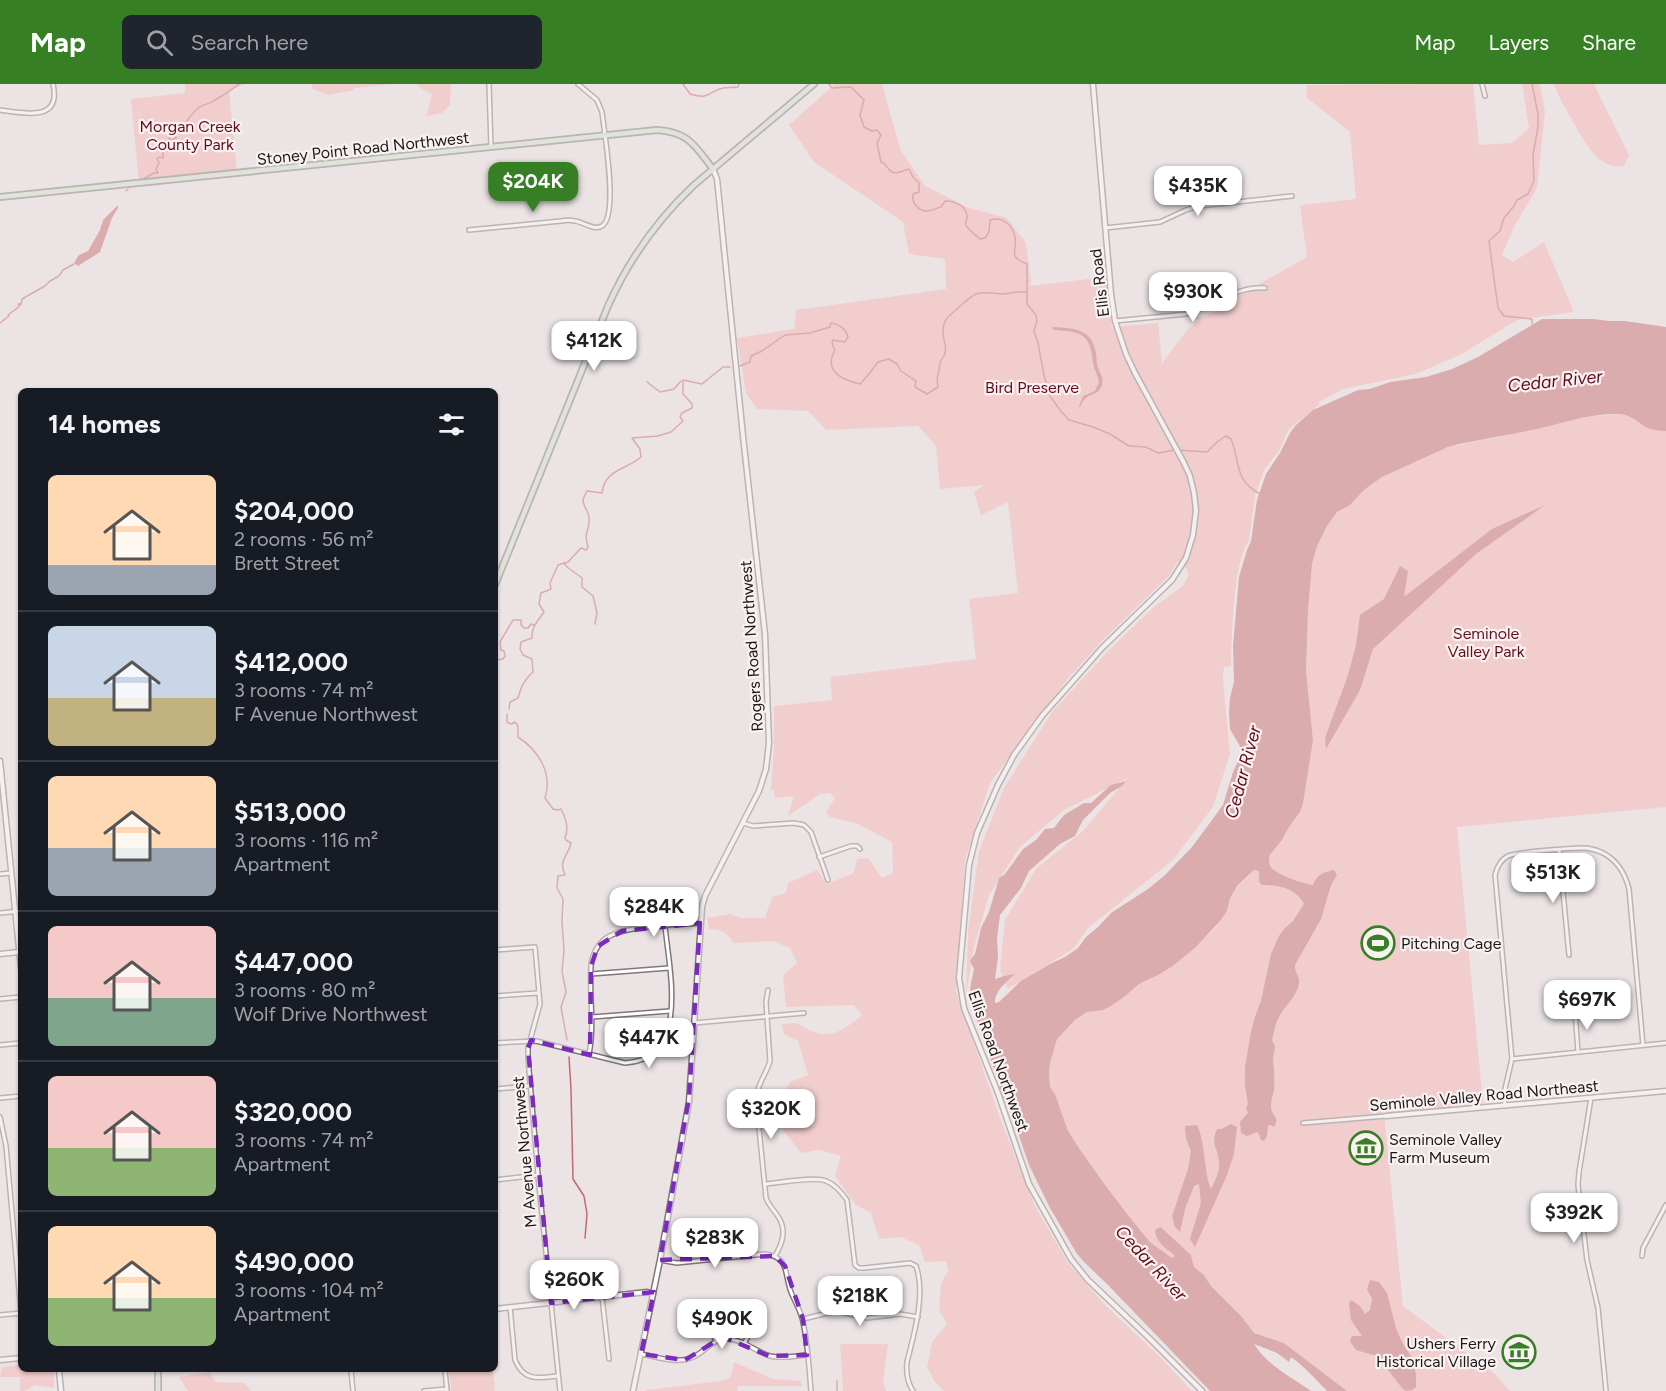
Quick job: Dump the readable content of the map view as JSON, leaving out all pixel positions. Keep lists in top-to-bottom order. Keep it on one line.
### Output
{"streets":{"main road":["Stoney Point Road Northwest"],"street":["Ellis Road","Rogers Road Northwest","Ellis Road Northwest","Seminole Valley Road Northeast","M Avenue Northwest"]},"crossings":[["Stoney Point Road Northwest","Rogers Road Northwest"],["Ellis Road","Ellis Road Northwest"]],"water":["Cedar River"],"parks":["Morgan Creek County Park","Bird Preserve","Seminole Valley Park"],"places":{"sports":["Pitching Cage"],"museum":["Seminole Valley Farm Museum","Ushers Ferry Historical Village"]},"page":{"header":"Map","search":"Search here","nav":["Map","Layers","Share"],"price":["$204K","$435K","$930K","$412K","$513K","$284K","$697K","$447K","$320K","$392K","$283K","$260K","$218K","$490K"],"heading":"14 homes","list":[{"name":"$204,000","note":"2 rooms · 56 m² · Brett Street"},{"name":"$412,000","note":"3 rooms · 74 m² · F Avenue Northwest"},{"name":"$513,000","note":"3 rooms · 116 m² · Apartment"},{"name":"$447,000","note":"3 rooms · 80 m² · Wolf Drive Northwest"},{"name":"$320,000","note":"3 rooms · 74 m² · Apartment"},{"name":"$490,000","note":"3 rooms · 104 m² · Apartment"}]}}
